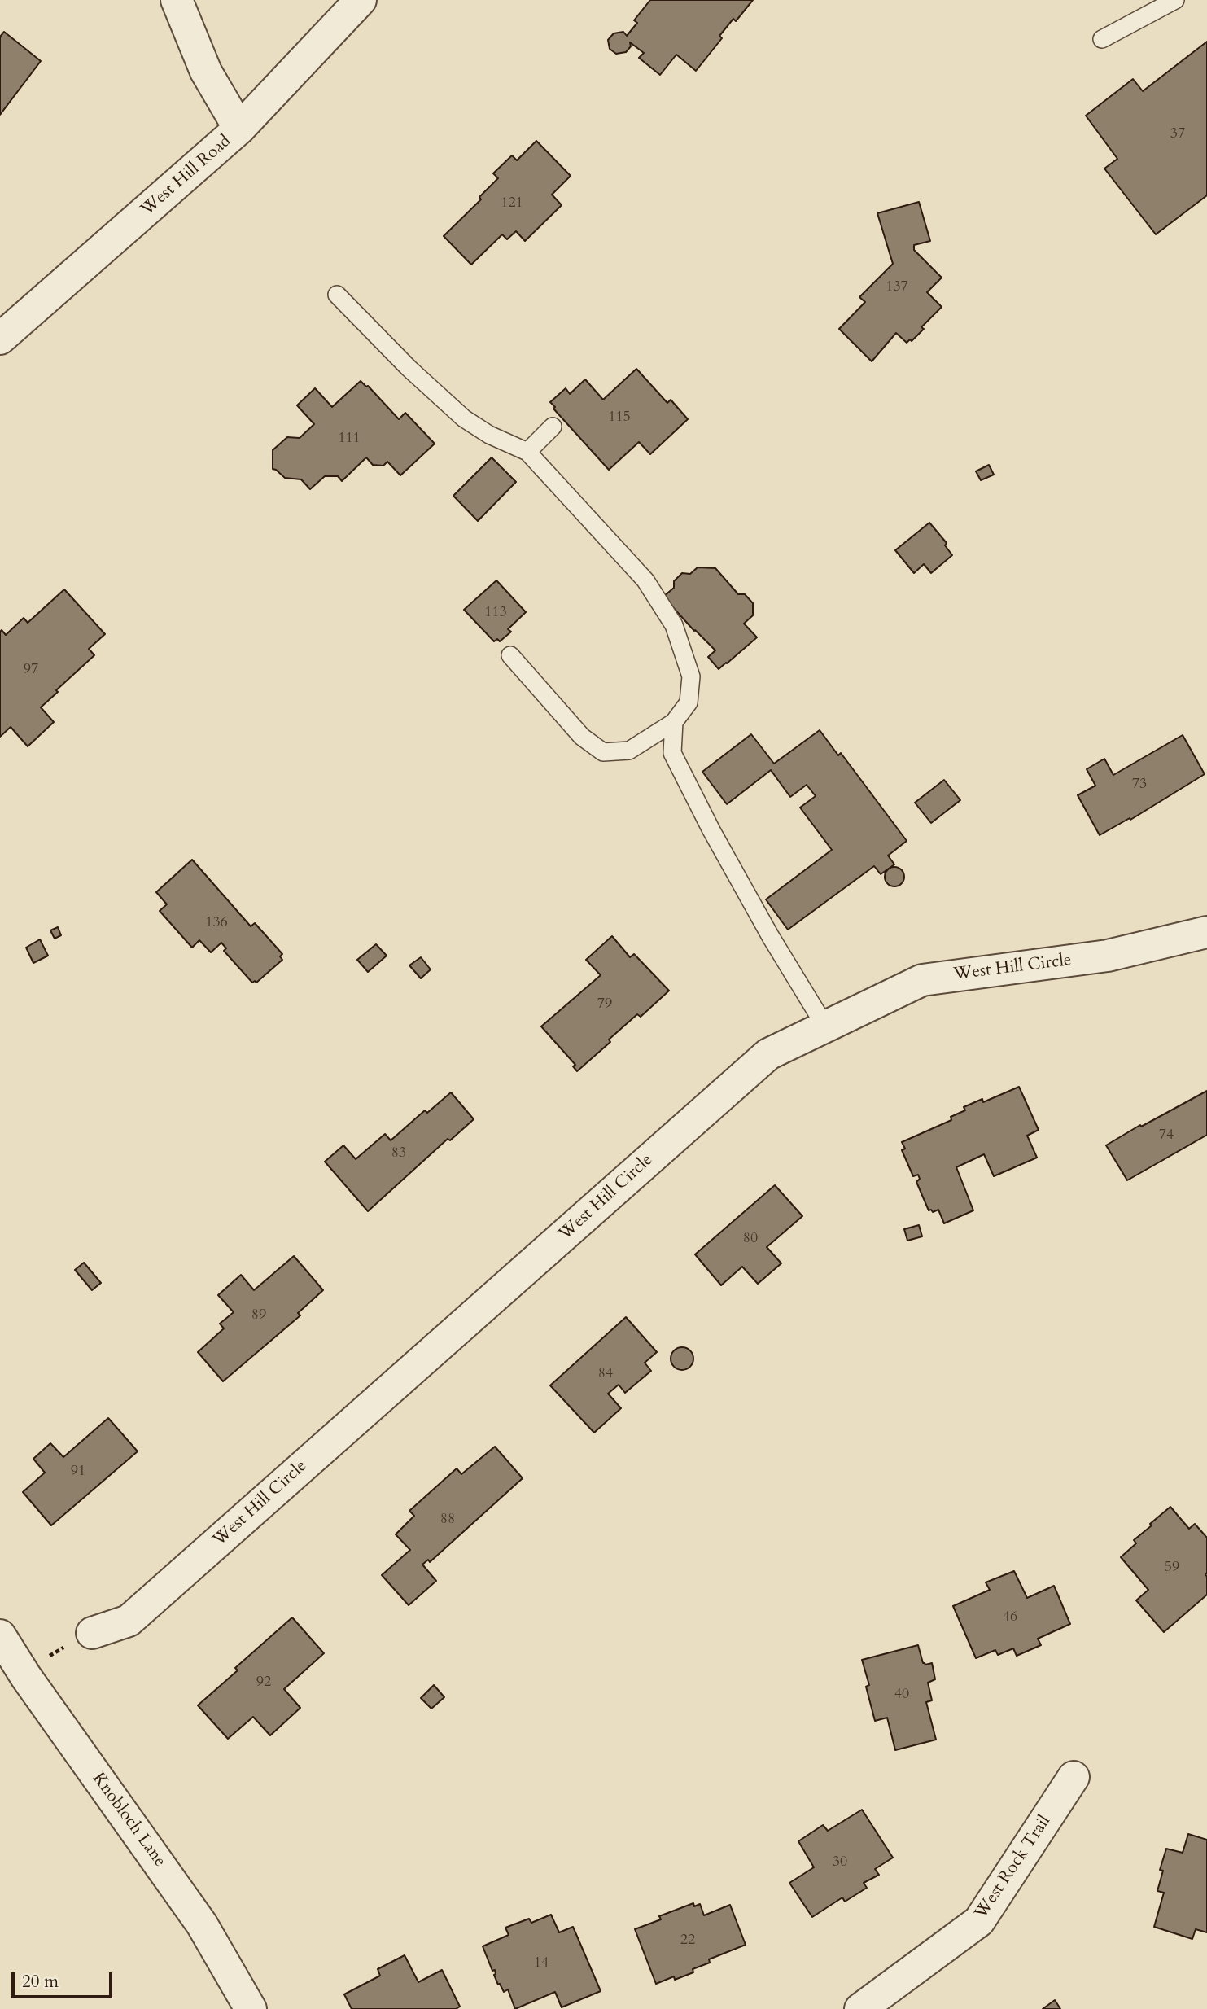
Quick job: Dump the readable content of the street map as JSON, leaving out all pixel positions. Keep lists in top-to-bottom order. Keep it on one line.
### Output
{"streets":{"street":["West Hill Road","West Hill Circle","Knobloch Lane","West Rock Trail"]},"house_numbers":["37","121","137","115","111","113","97","73","136","79","74","83","80","89","84","91","88","59","46","92","40","30","22","14"],"scale_bar":"20 m"}
